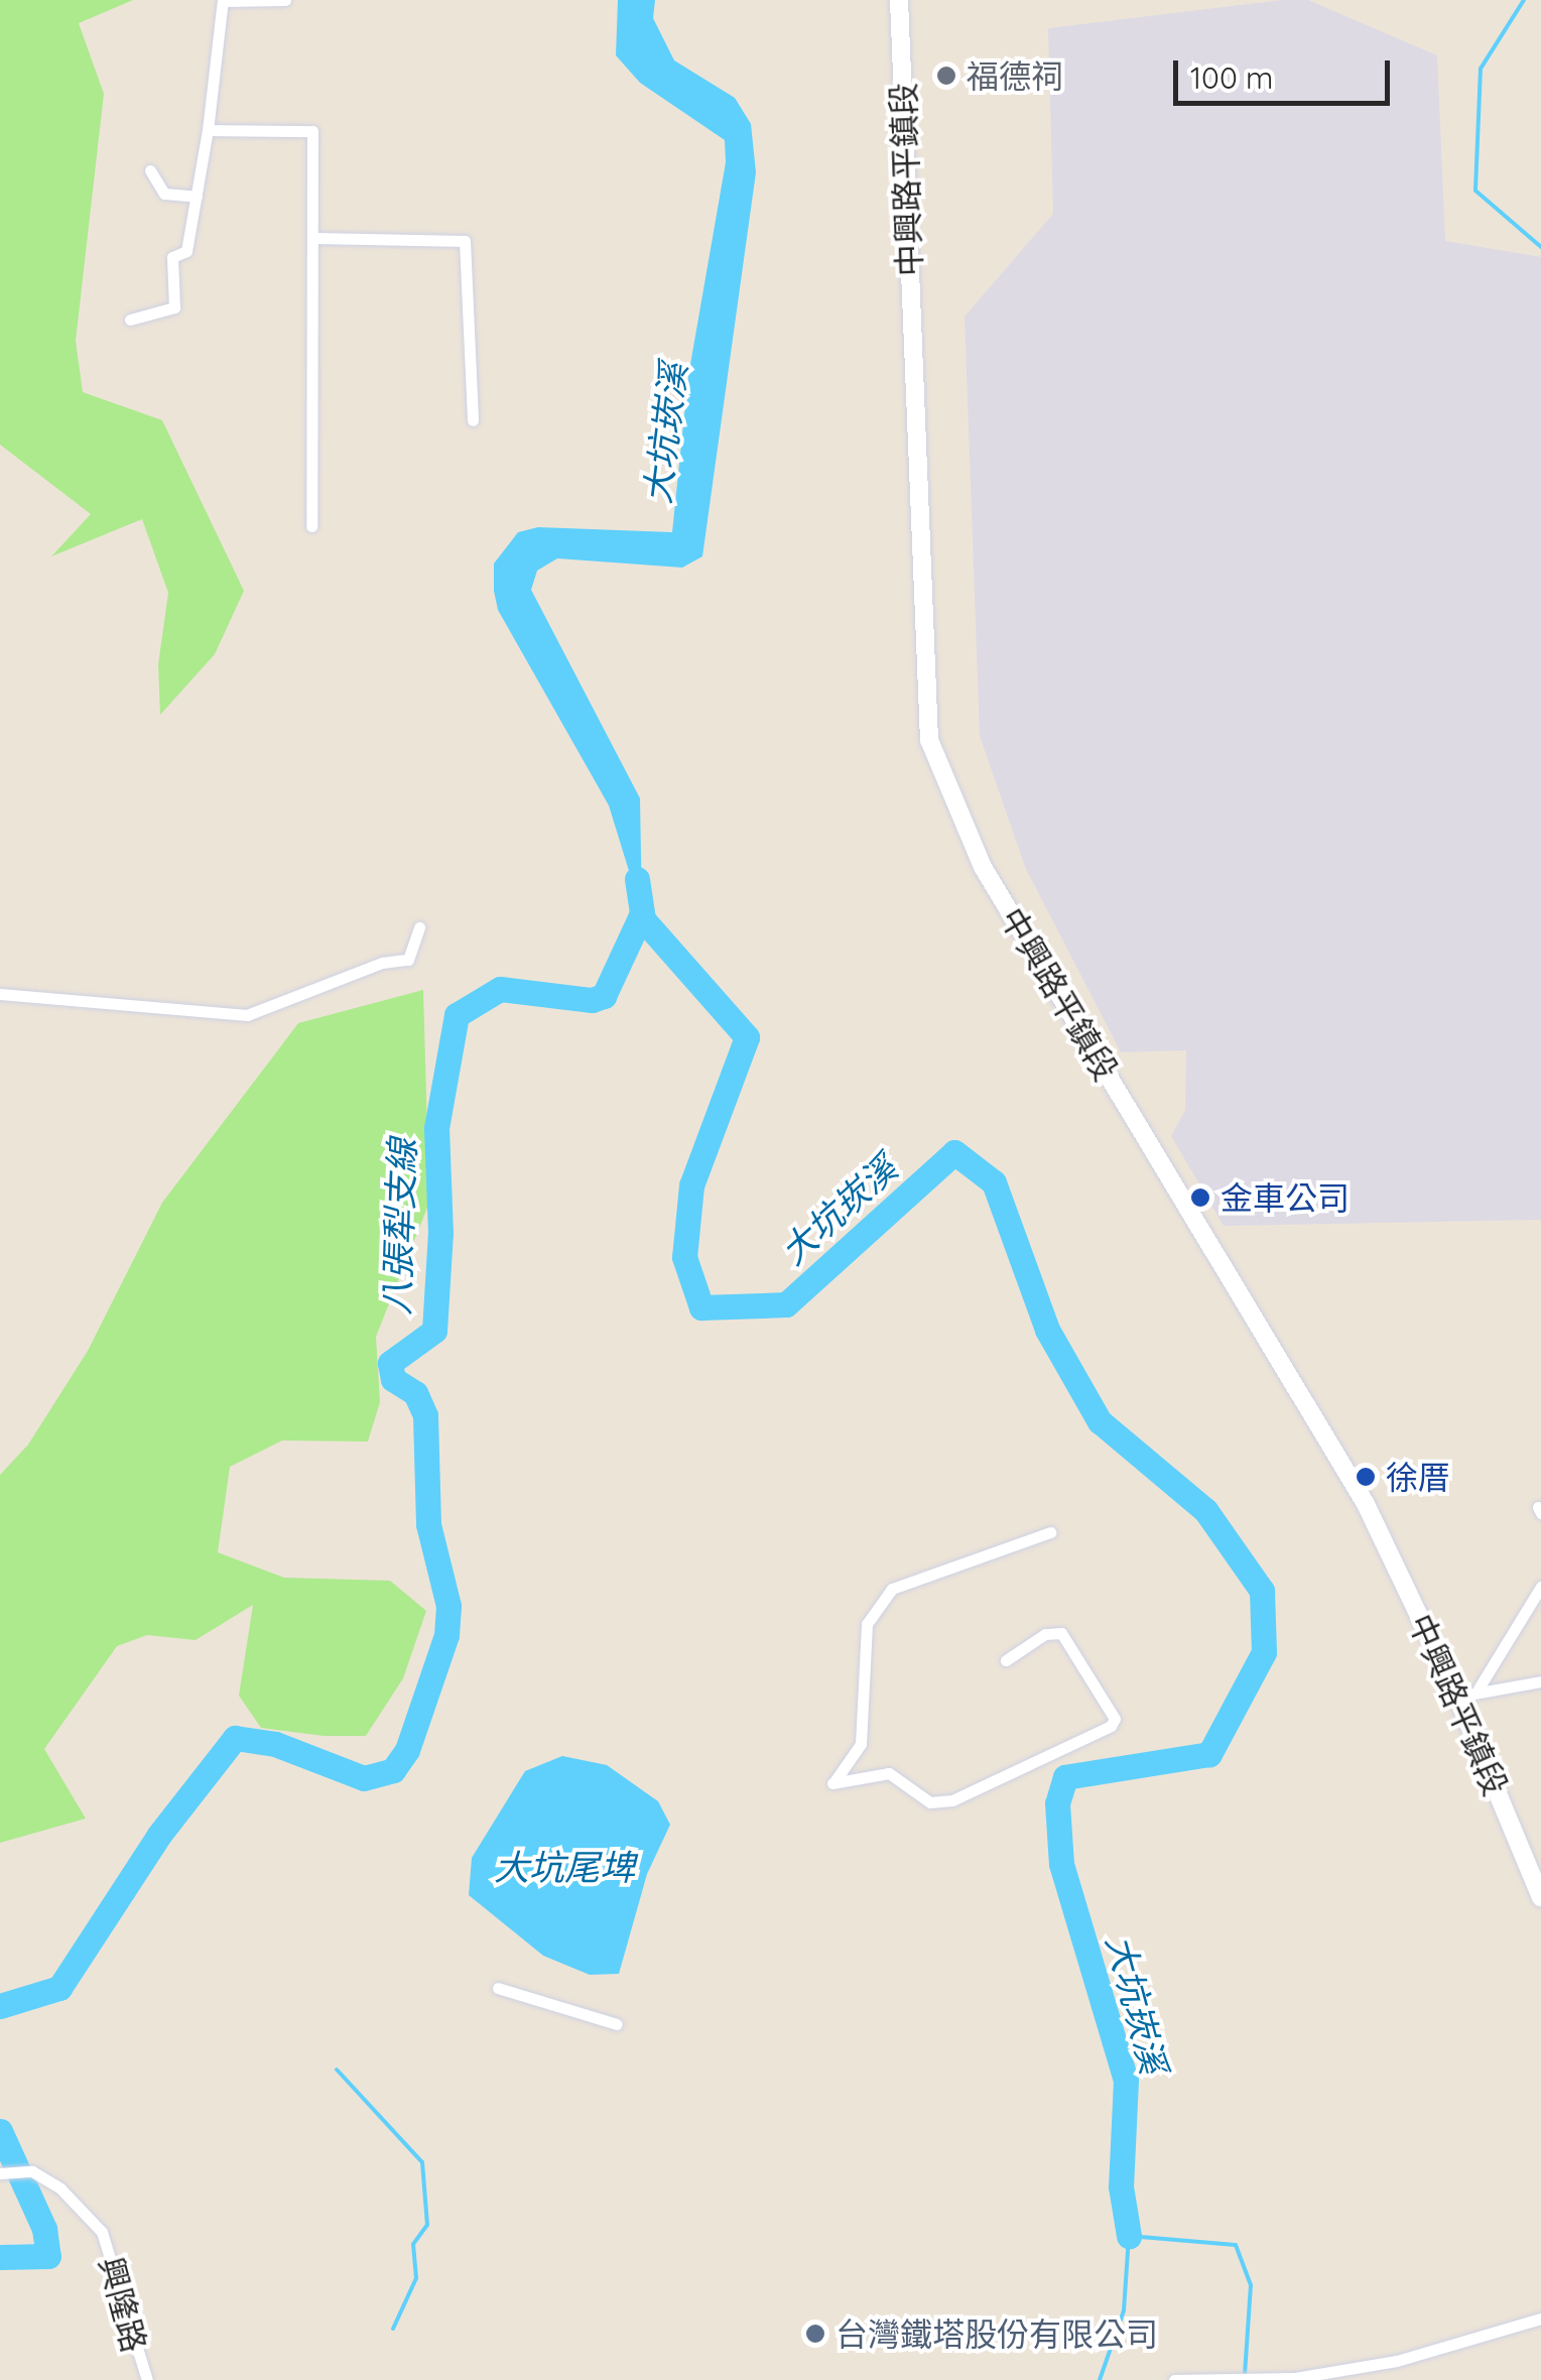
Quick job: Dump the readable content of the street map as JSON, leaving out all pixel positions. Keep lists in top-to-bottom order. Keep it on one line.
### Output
{"streets":{"street":["中興路平鎮段","興隆路"]},"water":["大坑崁溪","八張犁支線","大坑尾埤"],"places":["福德祠","金車公司","徐厝","台灣鐵塔股份有限公司"],"scale_bar":"100 m"}
